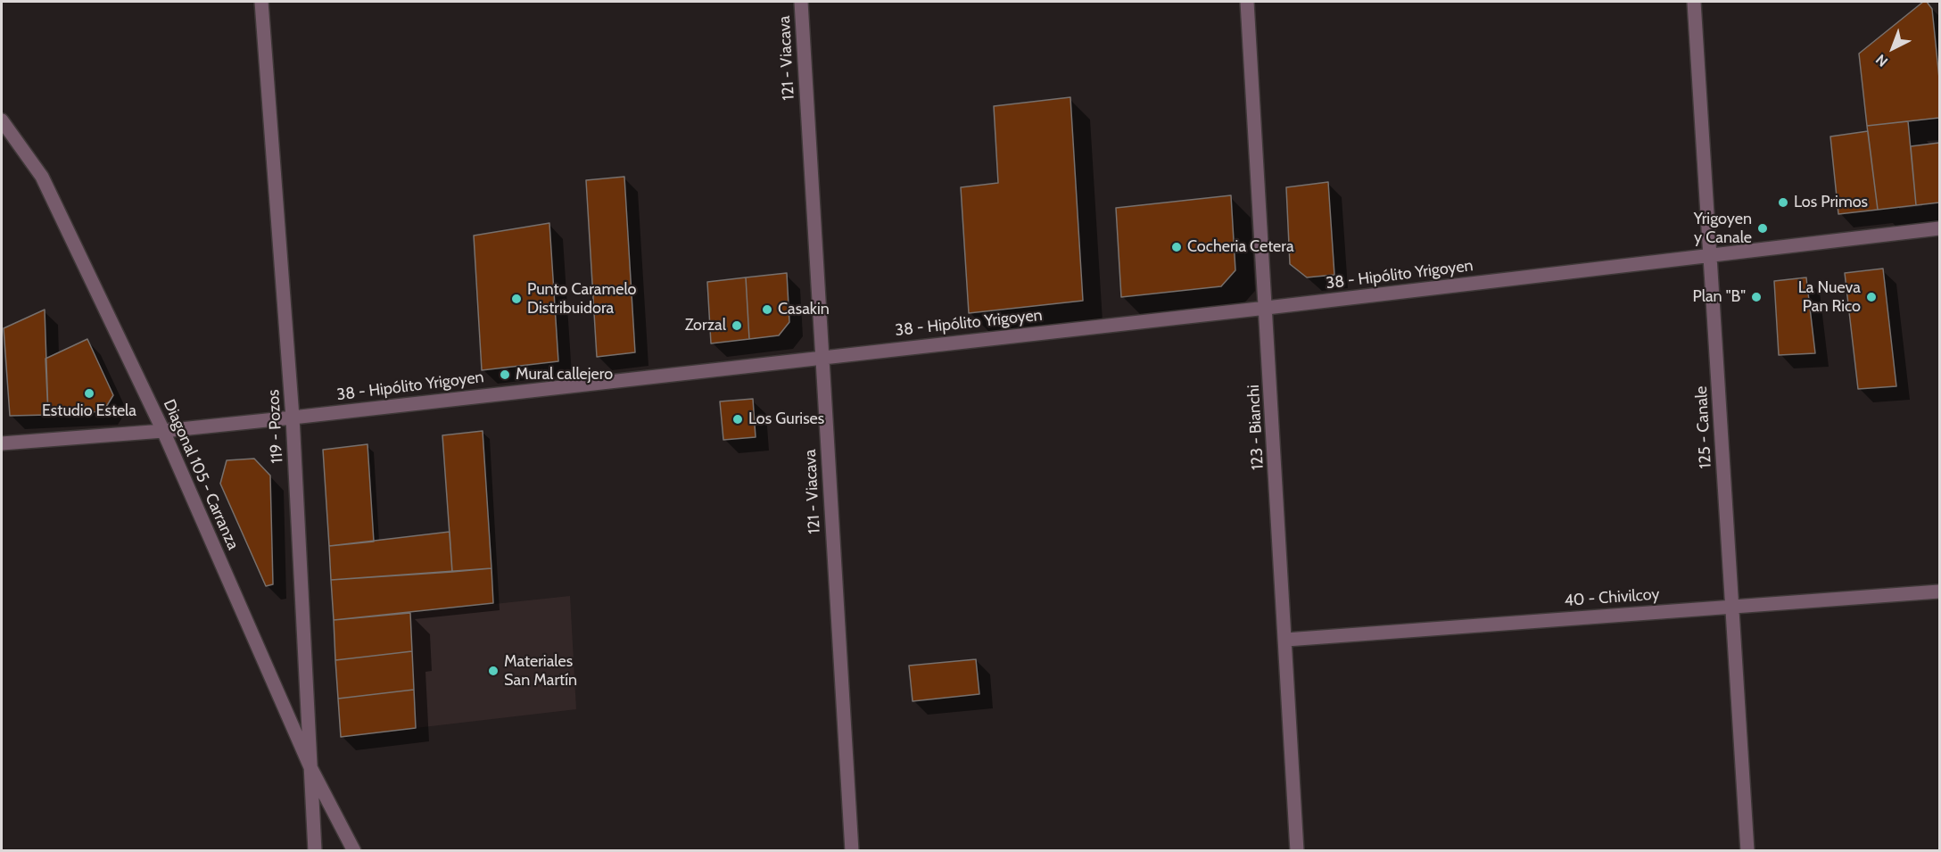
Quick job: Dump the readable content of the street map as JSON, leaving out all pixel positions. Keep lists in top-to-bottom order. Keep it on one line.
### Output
{"streets":{"street":["121 - Viacava","38 - Hipólito Yrigoyen","119 - Pozos","123 - Bianchi","125 - Canale","Diagonal 105 - Carranza","40 - Chivilcoy"]},"crossings":[["121 - Viacava","38 - Hipólito Yrigoyen"],["38 - Hipólito Yrigoyen","119 - Pozos"],["38 - Hipólito Yrigoyen","123 - Bianchi"],["38 - Hipólito Yrigoyen","125 - Canale"],["38 - Hipólito Yrigoyen","Diagonal 105 - Carranza"],["119 - Pozos","Diagonal 105 - Carranza"],["123 - Bianchi","40 - Chivilcoy"],["125 - Canale","40 - Chivilcoy"]],"places":["Los Primos","Yrigoyen y Canale","Cocheria Cetera","Plan \"B\"","La Nueva Pan Rico","Punto Caramelo Distribuidora","Casakin","Zorzal","Mural callejero","Estudio Estela","Los Gurises","Materiales San Martín"],"north":"bottom left"}
